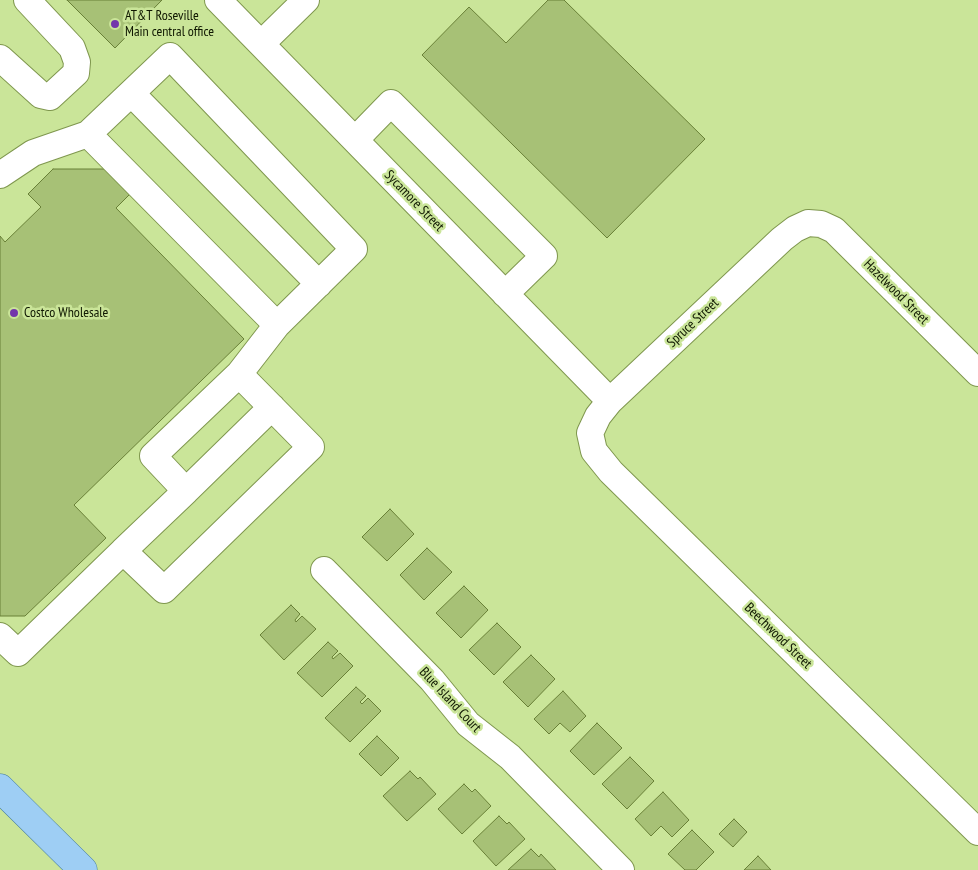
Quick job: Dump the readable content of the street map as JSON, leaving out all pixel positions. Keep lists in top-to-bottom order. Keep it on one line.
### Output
{"streets":{"street":["Sycamore Street","Hazelwood Street","Spruce Street","Beechwood Street","Blue Island Court"]},"crossings":[["Sycamore Street","Spruce Street"],["Hazelwood Street","Spruce Street"],["Spruce Street","Beechwood Street"]],"places":["AT&T Roseville Main central office","Costco Wholesale"]}
